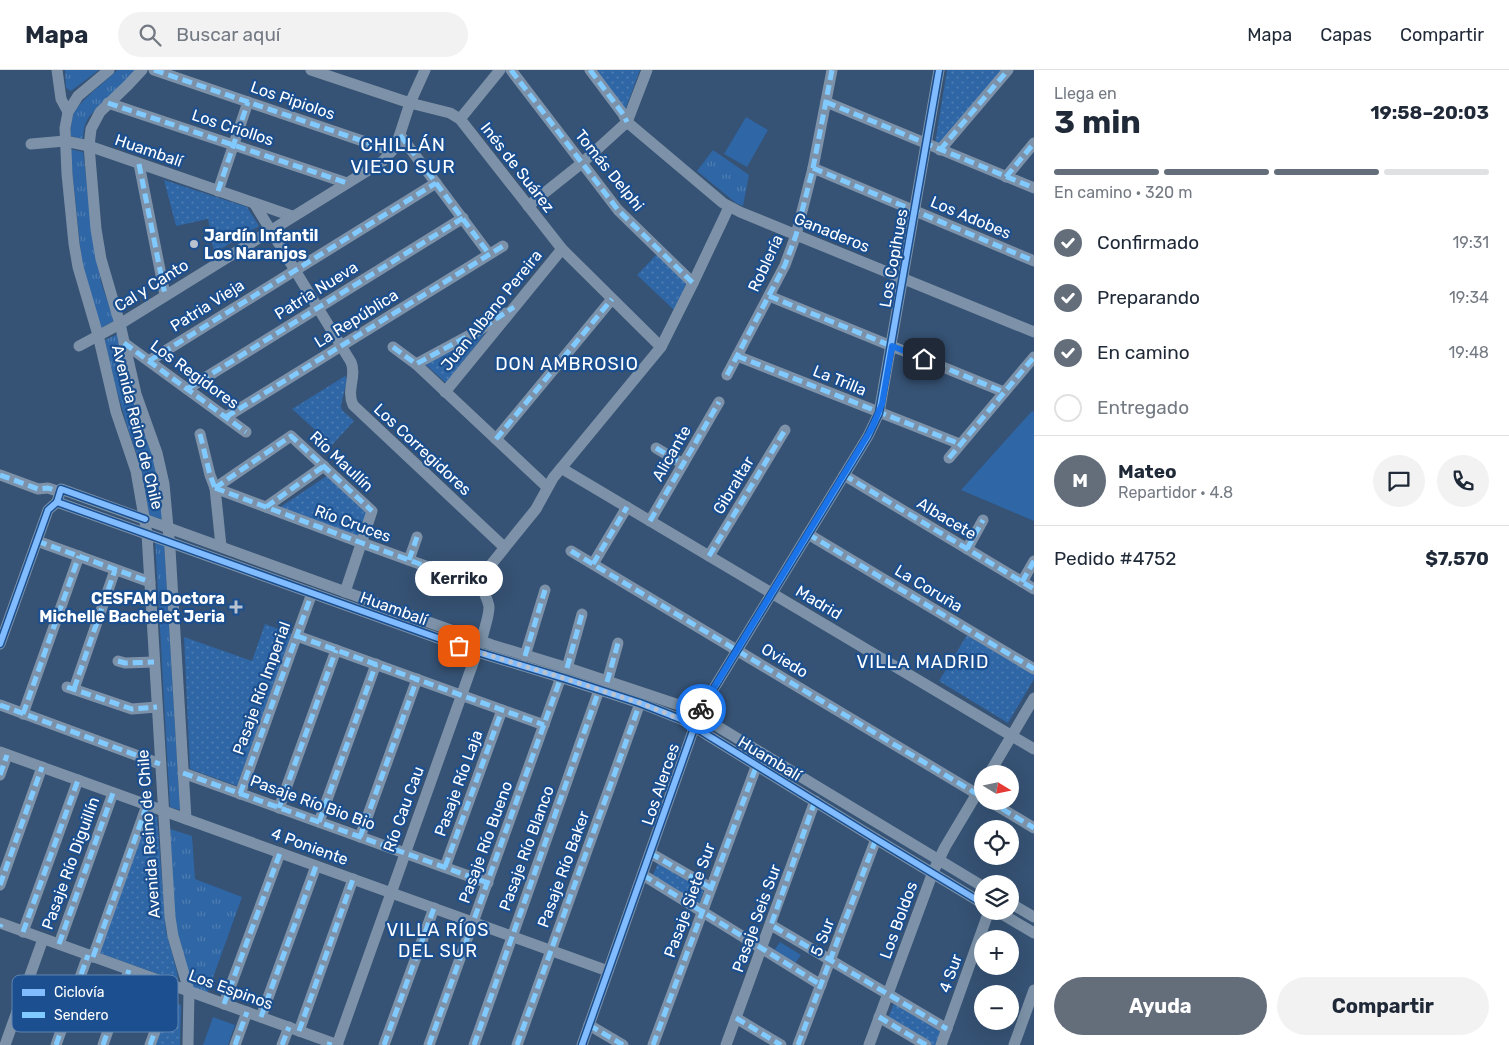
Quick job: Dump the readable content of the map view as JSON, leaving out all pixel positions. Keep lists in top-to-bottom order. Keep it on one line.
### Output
{"streets":{"street":["Los Pipiolos","Los Criollos","Huambalí","Inés de Suárez","Tomás Delphi","Los Adobes","Ganaderos","Los Copihues","Roblería","Cal y Canto","Patria Nueva","Patria Vieja","Juan Albano Pereira","La República","Los Regidores","La Trilla","Avenida Reino de Chile","Los Corregidores","Alicante","Río Maullín","Gibraltar","Albacete","Río Cruces","La Coruña","Madrid","Oviedo","Pasaje Río Imperial","Pasaje Río Laja","Los Alerces","Pasaje Río Bio Bio","Río Cau Cau","Pasaje Río Bueno","4 Poniente","Pasaje Río Blanco","Pasaje Río Diguillín","Pasaje Río Baker","Pasaje Siete Sur","Pasaje Seis Sur","Los Boldos","5 Sur","4 Sur","Los Espinos"]},"crossings":[["Los Pipiolos","Cal y Canto"],["Los Criollos","Cal y Canto"],["Los Criollos","Avenida Reino de Chile"],["Huambalí","Cal y Canto"],["Huambalí","Avenida Reino de Chile"],["Huambalí","Pasaje Río Imperial"],["Huambalí","Los Alerces"],["Huambalí","Río Cau Cau"],["Huambalí","Pasaje Río Bueno"],["Huambalí","Pasaje Río Blanco"],["Huambalí","Pasaje Río Baker"],["Huambalí","Pasaje Siete Sur"],["Huambalí","Pasaje Seis Sur"],["Huambalí","Los Boldos"],["Huambalí","5 Sur"],["Inés de Suárez","Cal y Canto"],["Inés de Suárez","Juan Albano Pereira"],["Los Adobes","Los Copihues"],["Los Adobes","Roblería"],["Ganaderos","Los Copihues"],["Ganaderos","Roblería"],["Los Copihues","La Trilla"],["Los Copihues","Los Alerces"],["Roblería","La Trilla"],["Cal y Canto","Avenida Reino de Chile"],["Patria Nueva","Los Regidores"],["Patria Vieja","Los Regidores"],["La República","Los Regidores"],["La República","Los Corregidores"],["Los Regidores","Avenida Reino de Chile"],["Avenida Reino de Chile","Pasaje Río Bio Bio"],["Avenida Reino de Chile","4 Poniente"],["Avenida Reino de Chile","Los Espinos"],["Alicante","Madrid"],["Río Maullín","Río Cruces"],["Gibraltar","Madrid"],["Albacete","Los Alerces"],["Río Cruces","Río Cau Cau"],["La Coruña","Los Alerces"],["Madrid","Los Alerces"],["Oviedo","Los Alerces"],["Pasaje Río Imperial","Pasaje Río Bio Bio"],["Pasaje Río Laja","Pasaje Río Bio Bio"],["Los Alerces","4 Poniente"],["Pasaje Río Bio Bio","Río Cau Cau"],["Pasaje Río Bio Bio","Pasaje Río Bueno"],["Río Cau Cau","4 Poniente"],["Río Cau Cau","Los Espinos"],["Pasaje Río Bueno","4 Poniente"],["4 Poniente","Pasaje Río Blanco"],["4 Poniente","Pasaje Río Diguillín"],["4 Poniente","Pasaje Río Baker"],["Pasaje Río Diguillín","Los Espinos"]],"districts":["CHILLÁN VIEJO SUR","DON AMBROSIO","VILLA MADRID","VILLA RÍOS DEL SUR"],"places":{"other":["Jardín Infantil Los Naranjos","Kerriko"],"health":["CESFAM Doctora Michelle Bachelet Jeria"]},"legend":["Ciclovía","Sendero"],"north":"right","page":{"header":"Mapa","search":"Buscar aquí","nav":["Mapa","Capas","Compartir"],"heading":["3 min","Llega en","19:58–20:03"],"panel":["Mateo","Repartidor · 4.8","Pedido #4752","$7,570"],"bar":"En camino · 320 m","list":[["Confirmado","19:31"],["Preparando","19:34"],["En camino","19:48"],"Entregado"],"round":"M","bubble":"Kerriko","map_buttons":["+","−"],"buttons":["Ayuda","Compartir"]}}
